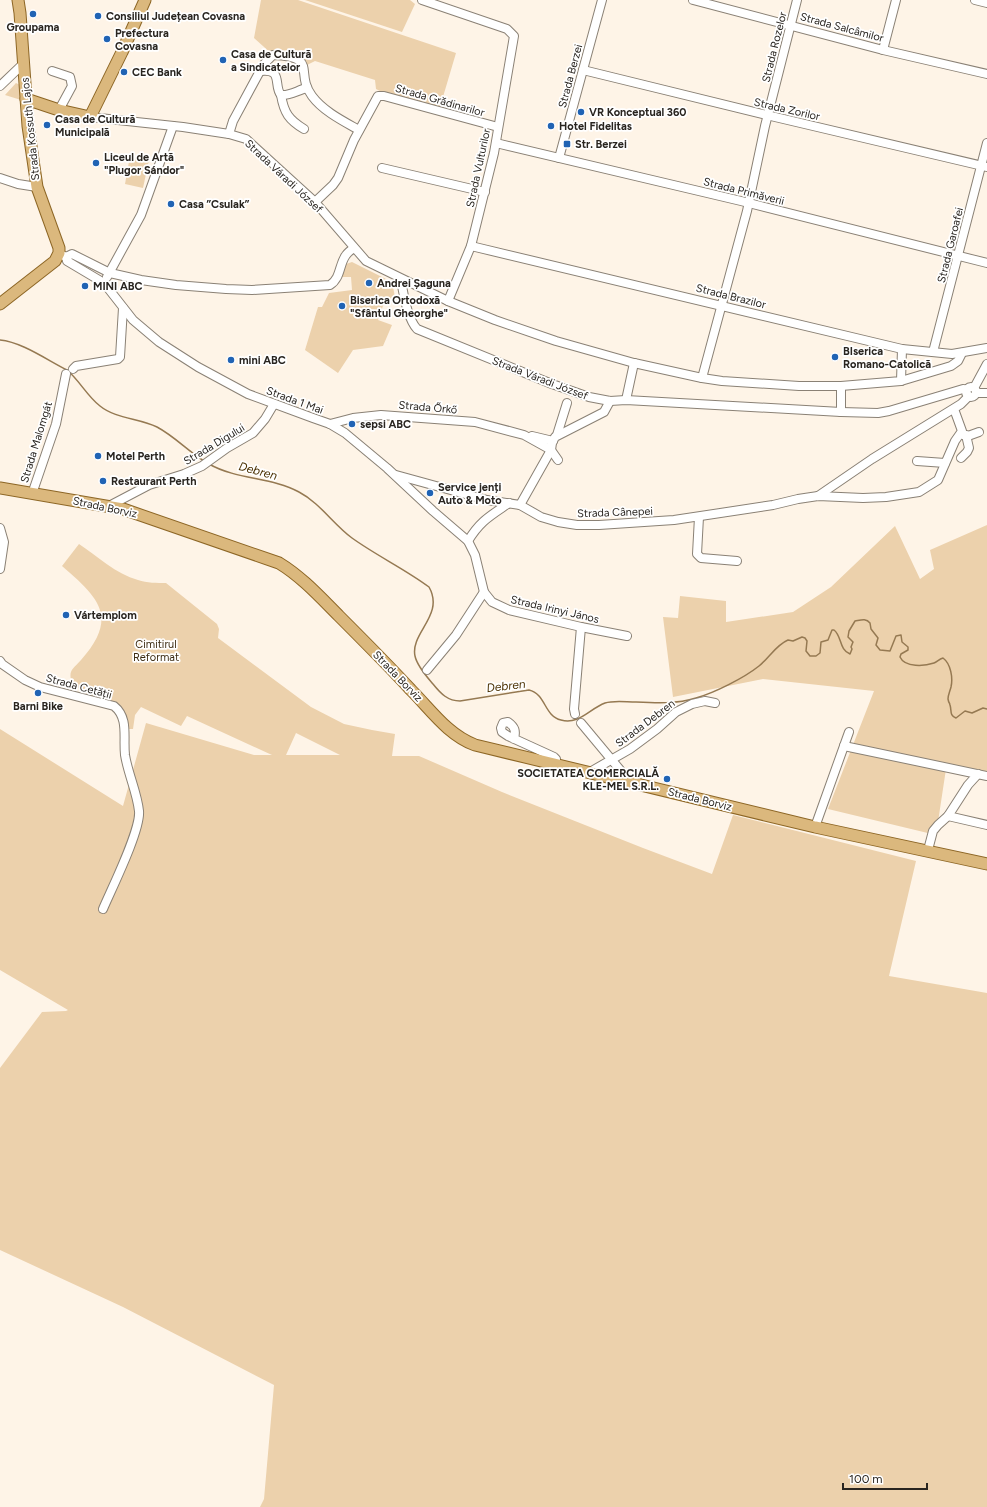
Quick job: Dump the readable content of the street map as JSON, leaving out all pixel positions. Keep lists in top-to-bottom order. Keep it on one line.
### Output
{"streets":{"main road":["Strada Kossuth Lajos","Strada Váradi József","Strada Borviz"],"street":["Strada Salcâmilor","Strada Rozelor","Strada Berzei","Strada Grădinarilor","Strada Zorilor","Strada Vulturilor","Strada Primăverii","Strada Garoafei","Strada Brazilor","Strada 1 Mai","Strada Őrkő","Strada Malomgát","Strada Digului","Strada Cânepei","Strada Irinyi János","Strada Cetății","Strada Debren"]},"crossings":[["Strada Salcâmilor","Strada Rozelor"],["Strada Rozelor","Strada Zorilor"],["Strada Rozelor","Strada Váradi József"],["Strada Rozelor","Strada Primăverii"],["Strada Rozelor","Strada Brazilor"],["Strada Berzei","Strada Zorilor"],["Strada Berzei","Strada Primăverii"],["Strada Grădinarilor","Strada Vulturilor"],["Strada Zorilor","Strada Garoafei"],["Strada Kossuth Lajos","Strada Váradi József"],["Strada Kossuth Lajos","Strada 1 Mai"],["Strada Vulturilor","Strada Váradi József"],["Strada Vulturilor","Strada Primăverii"],["Strada Vulturilor","Strada Brazilor"],["Strada Váradi József","Strada Brazilor"],["Strada Váradi József","Strada Cânepei"],["Strada Primăverii","Strada Garoafei"],["Strada Garoafei","Strada Brazilor"],["Strada 1 Mai","Strada Őrkő"],["Strada 1 Mai","Strada Malomgát"],["Strada 1 Mai","Strada Digului"],["Strada 1 Mai","Strada Cânepei"],["Strada 1 Mai","Strada Irinyi János"],["Strada Malomgát","Strada Borviz"],["Strada Digului","Strada Borviz"],["Strada Borviz","Strada Debren"]],"water":["Debren"],"parks":["Cimitirul Reformat"],"places":{"other":["Groupama","Consiliul Județean Covasna","Prefectura Covasna","Casa de Cultură a Sindicatelor","CEC Bank","VR Konceptual 360","Casa de Cultură Municipală","Hotel Fidelitas","Liceul de Artă \"Plugor Sándor\"","Casa ”Csulak”","Andrei Șaguna","MINI ABC","Biserica Ortodoxă \"Sfântul Gheorghe\"","BIserica Romano-Catolică","mini ABC","sepsi ABC","Motel Perth","Restaurant Perth","Service jenți Auto & Moto","Vártemplom","Barni Bike","SOCIETATEA COMERCIALĂ KLE-MEL S.R.L."],"transit":["Str. Berzei"]},"scale_bar":"100 m"}
